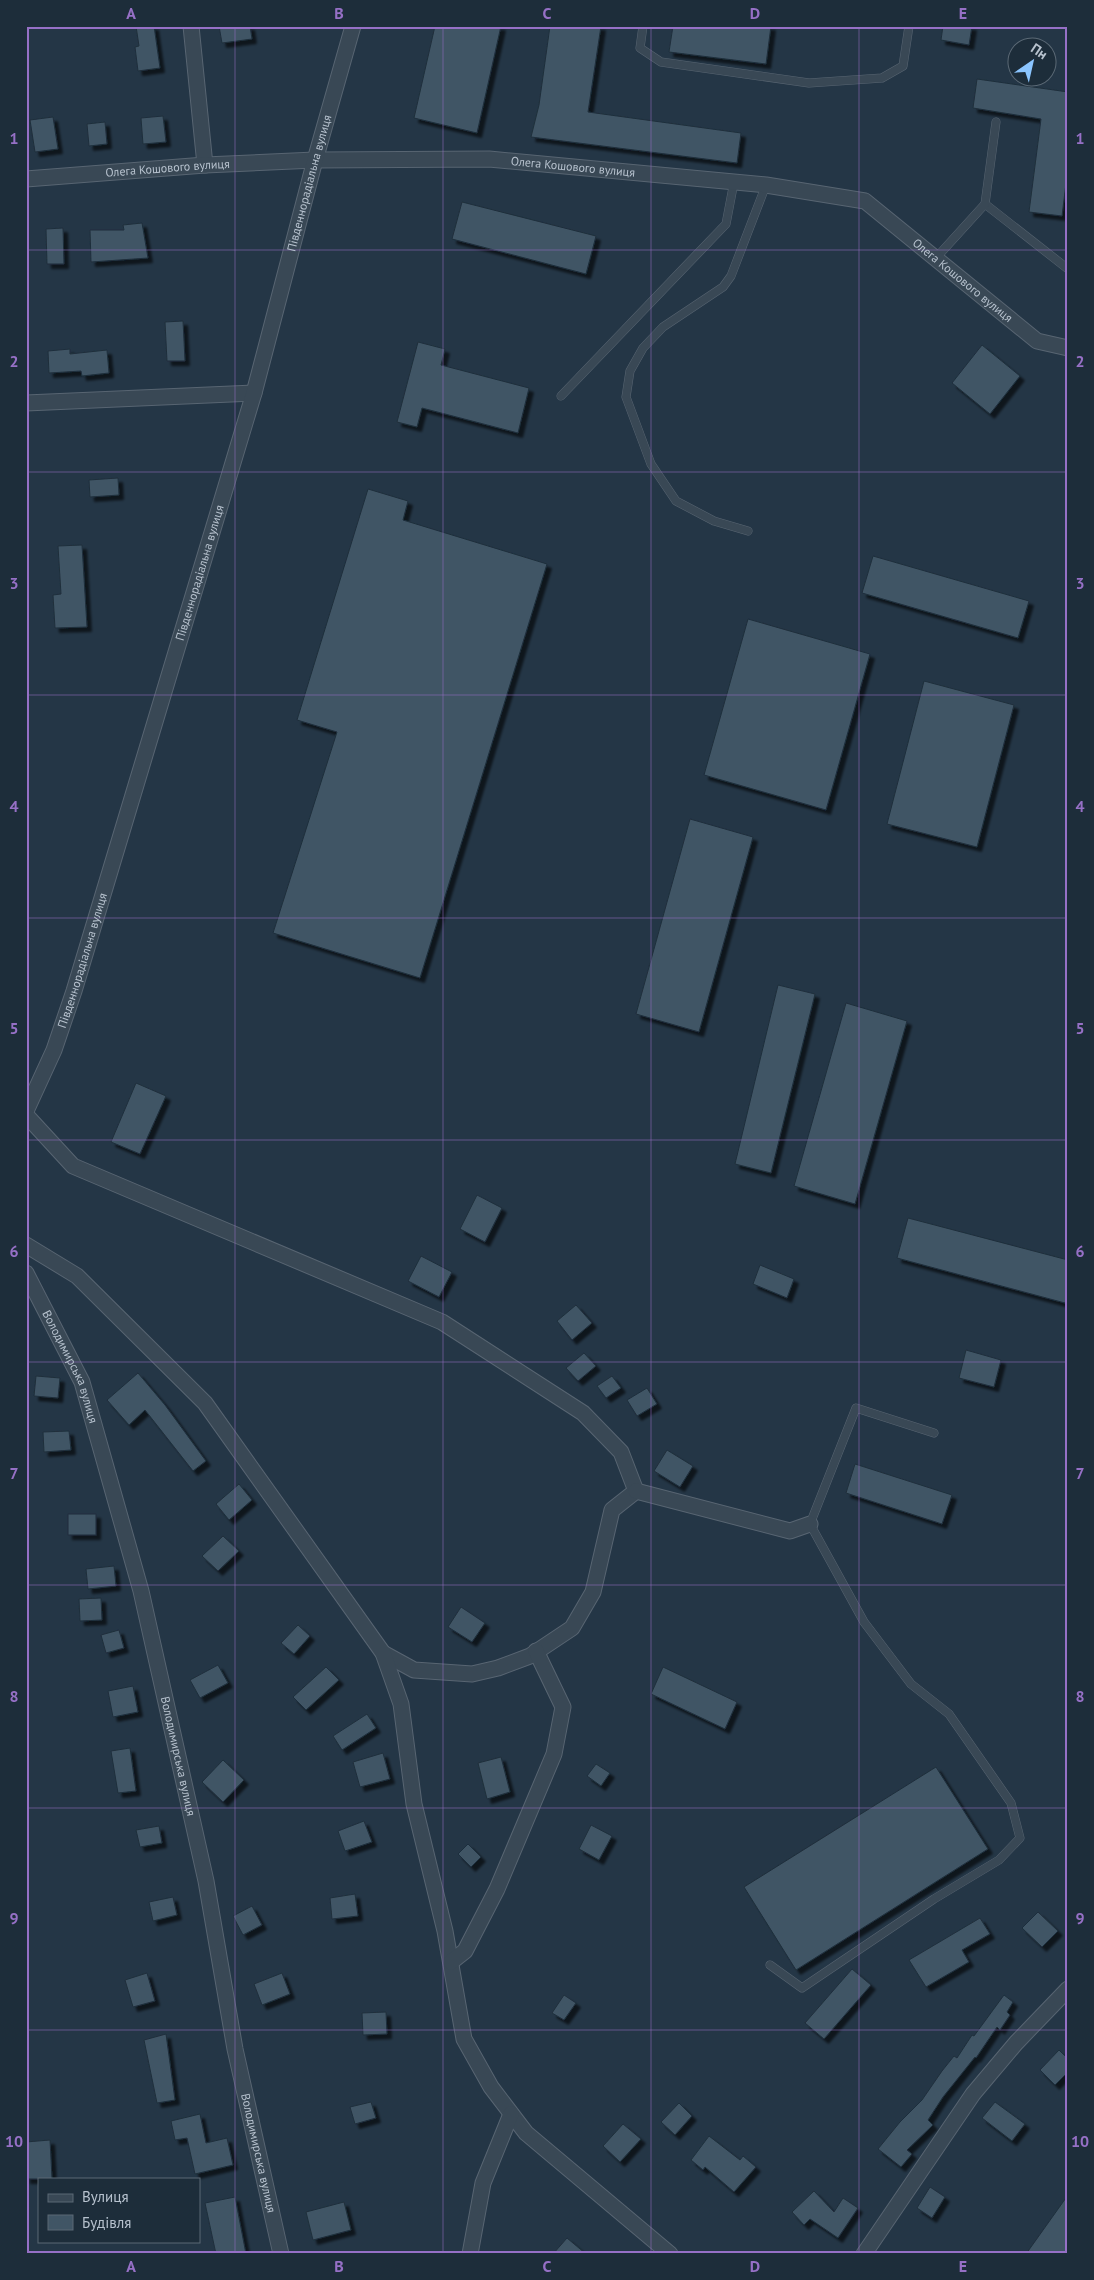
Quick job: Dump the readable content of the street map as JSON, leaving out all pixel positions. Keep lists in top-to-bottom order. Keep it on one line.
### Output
{"streets":{"street":["Олега Кошового вулиця","Південнорадіальна вулиця","Володимирська вулиця"]},"crossings":[["Олега Кошового вулиця","Південнорадіальна вулиця"]],"legend":["Вулиця","Будівля"],"north":"top right","grid":{"columns":["A","B","C","D","E"],"rows":["1","2","3","4","5","6","7","8","9","10"]}}
